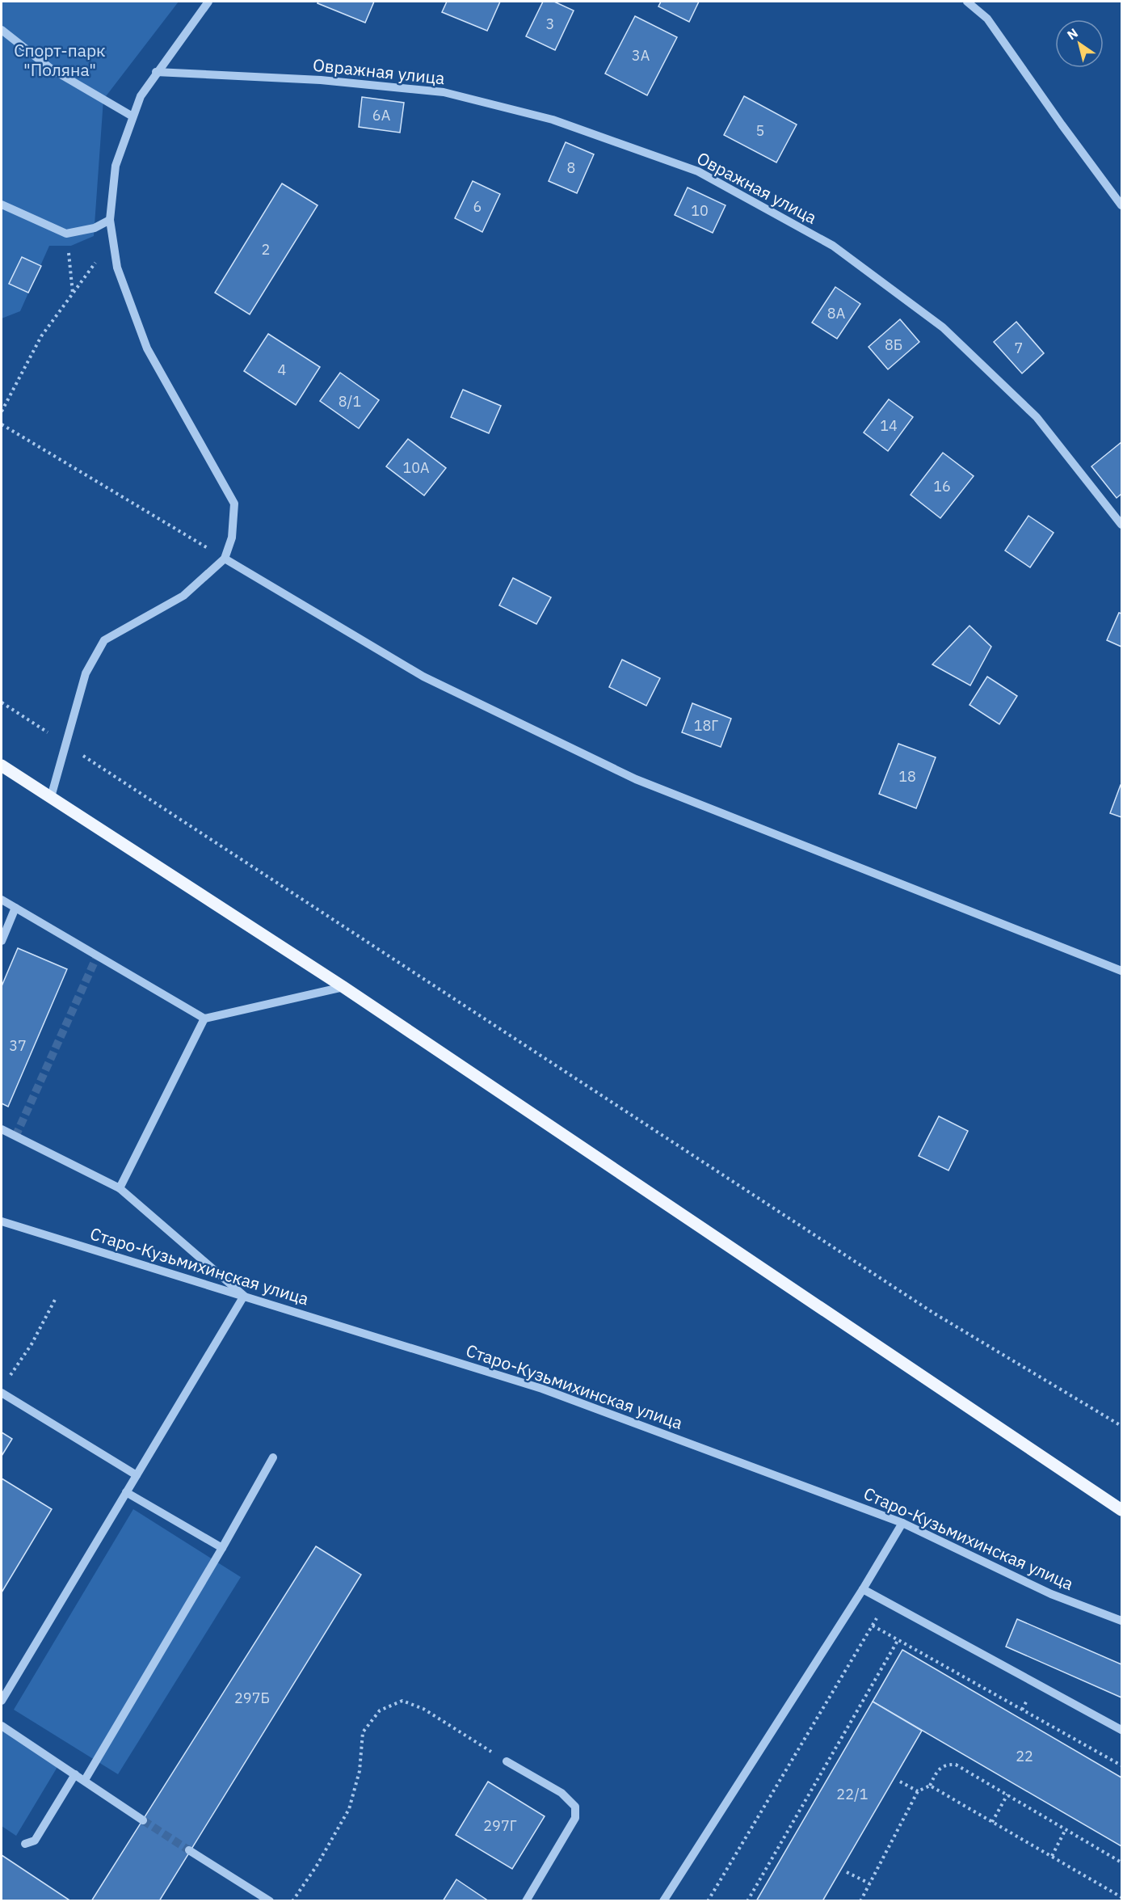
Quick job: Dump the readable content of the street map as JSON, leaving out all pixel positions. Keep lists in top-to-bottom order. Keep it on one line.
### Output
{"streets":{"street":["Овражная улица","Старо-Кузьмихинская улица"]},"parks":["Спорт-парк \"Поляна\""],"house_numbers":["3","3А","6А","5","8","6","10","2","8А","8Б","7","4","8/1","14","10А","16","18Г","18","37","297Б","22","22/1","297Г"],"north":"top left"}
